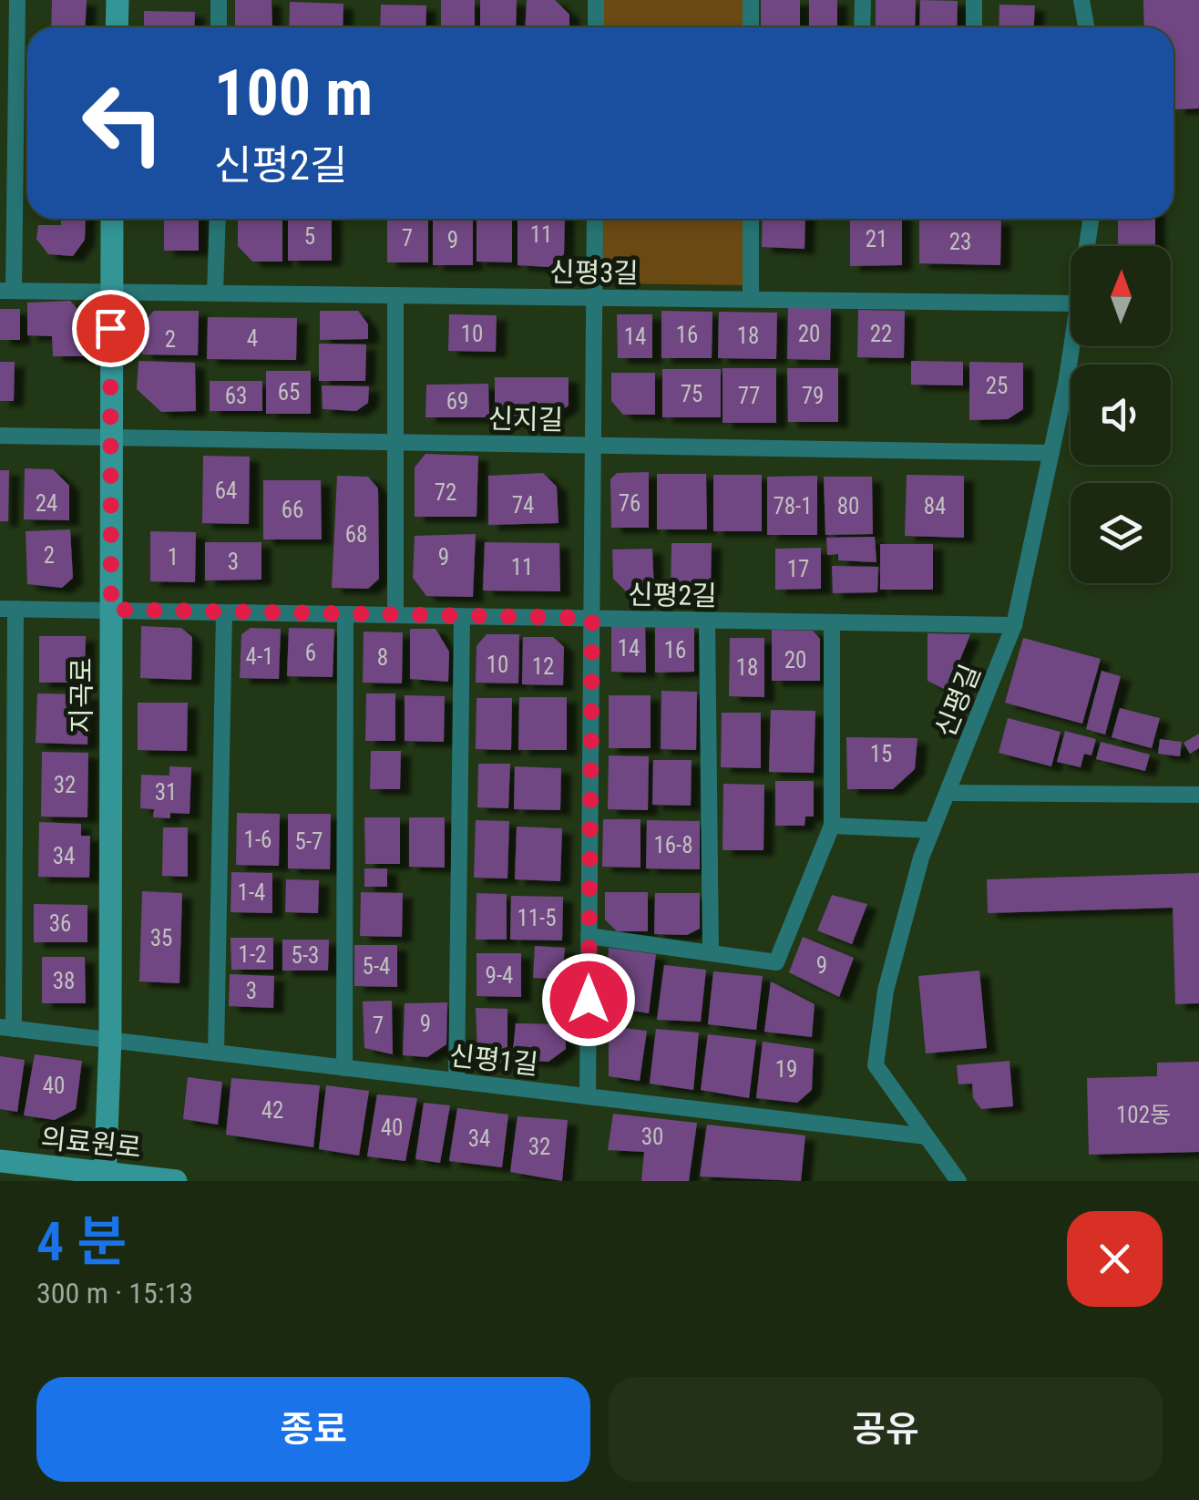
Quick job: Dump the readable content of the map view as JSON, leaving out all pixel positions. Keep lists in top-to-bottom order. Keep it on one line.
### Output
{"streets":{"street":["지곡로","의료원로"],"lane":["신평3길","신지길","신평2길","신평길","신평1길"]},"crossings":[["신평3길","지곡로"],["신지길","지곡로"],["신지길","신평길"],["신평2길","지곡로"],["신평2길","신평길"],["지곡로","신평1길"],["지곡로","의료원로"],["신평길","신평1길"]],"house_numbers":["11","5","7","21","9","23","10","20","22","16","18","14","4","2","25","65","75","63","77","79","69","64","72","24","76","74","78-1","80","84","66","68","2","1","9","3","11","17","14","16","6","4-1","8","20","10","12","18","15","32","31","1-6","5-7","16-8","34","1-4","11-5","36","35","1-2","5-3","9","5-4","9-4","38","3","9","7","19","40","42","102동","40","30","34","32"],"north":"top","page":{"turn":["100 m","신평2길"],"heading":["4 분","300 m · 15:13"],"buttons":["종료","공유"]}}
